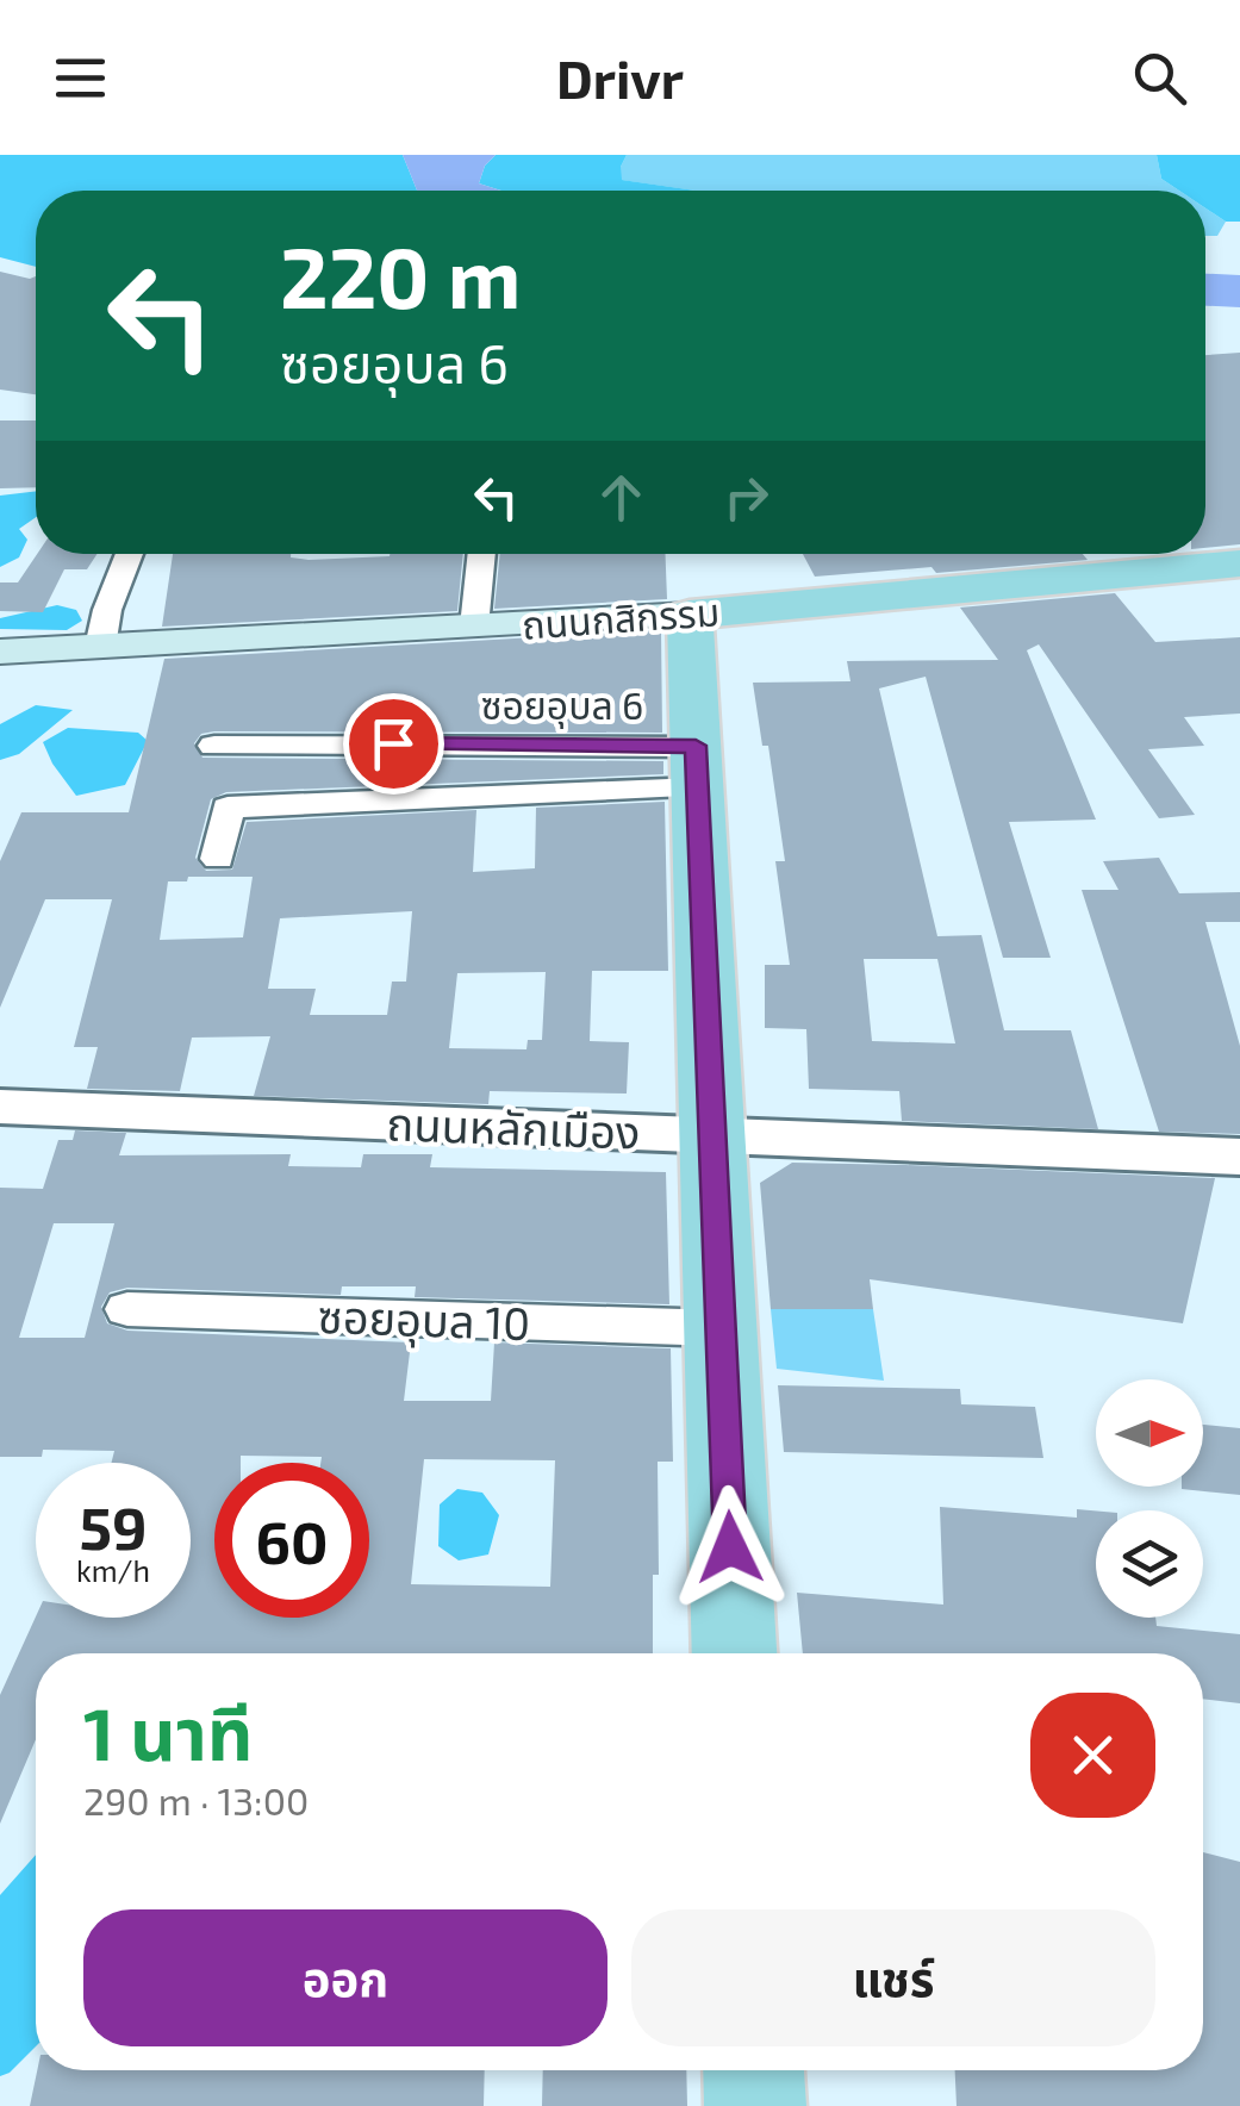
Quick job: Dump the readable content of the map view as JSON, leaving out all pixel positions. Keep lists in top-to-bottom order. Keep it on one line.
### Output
{"streets":{"main road":["ถนนกสิกรรม"],"street":["ซอยอุบล 6","ถนนหลักเมือง","ซอยอุบล 10"]},"north":"right","page":{"header":"Drivr","turn":["220 m","ซอยอุบล 6"],"speed":"59 km/h","limit":"60","heading":["1 นาที","290 m · 13:00"],"buttons":["ออก","แชร์"]}}
